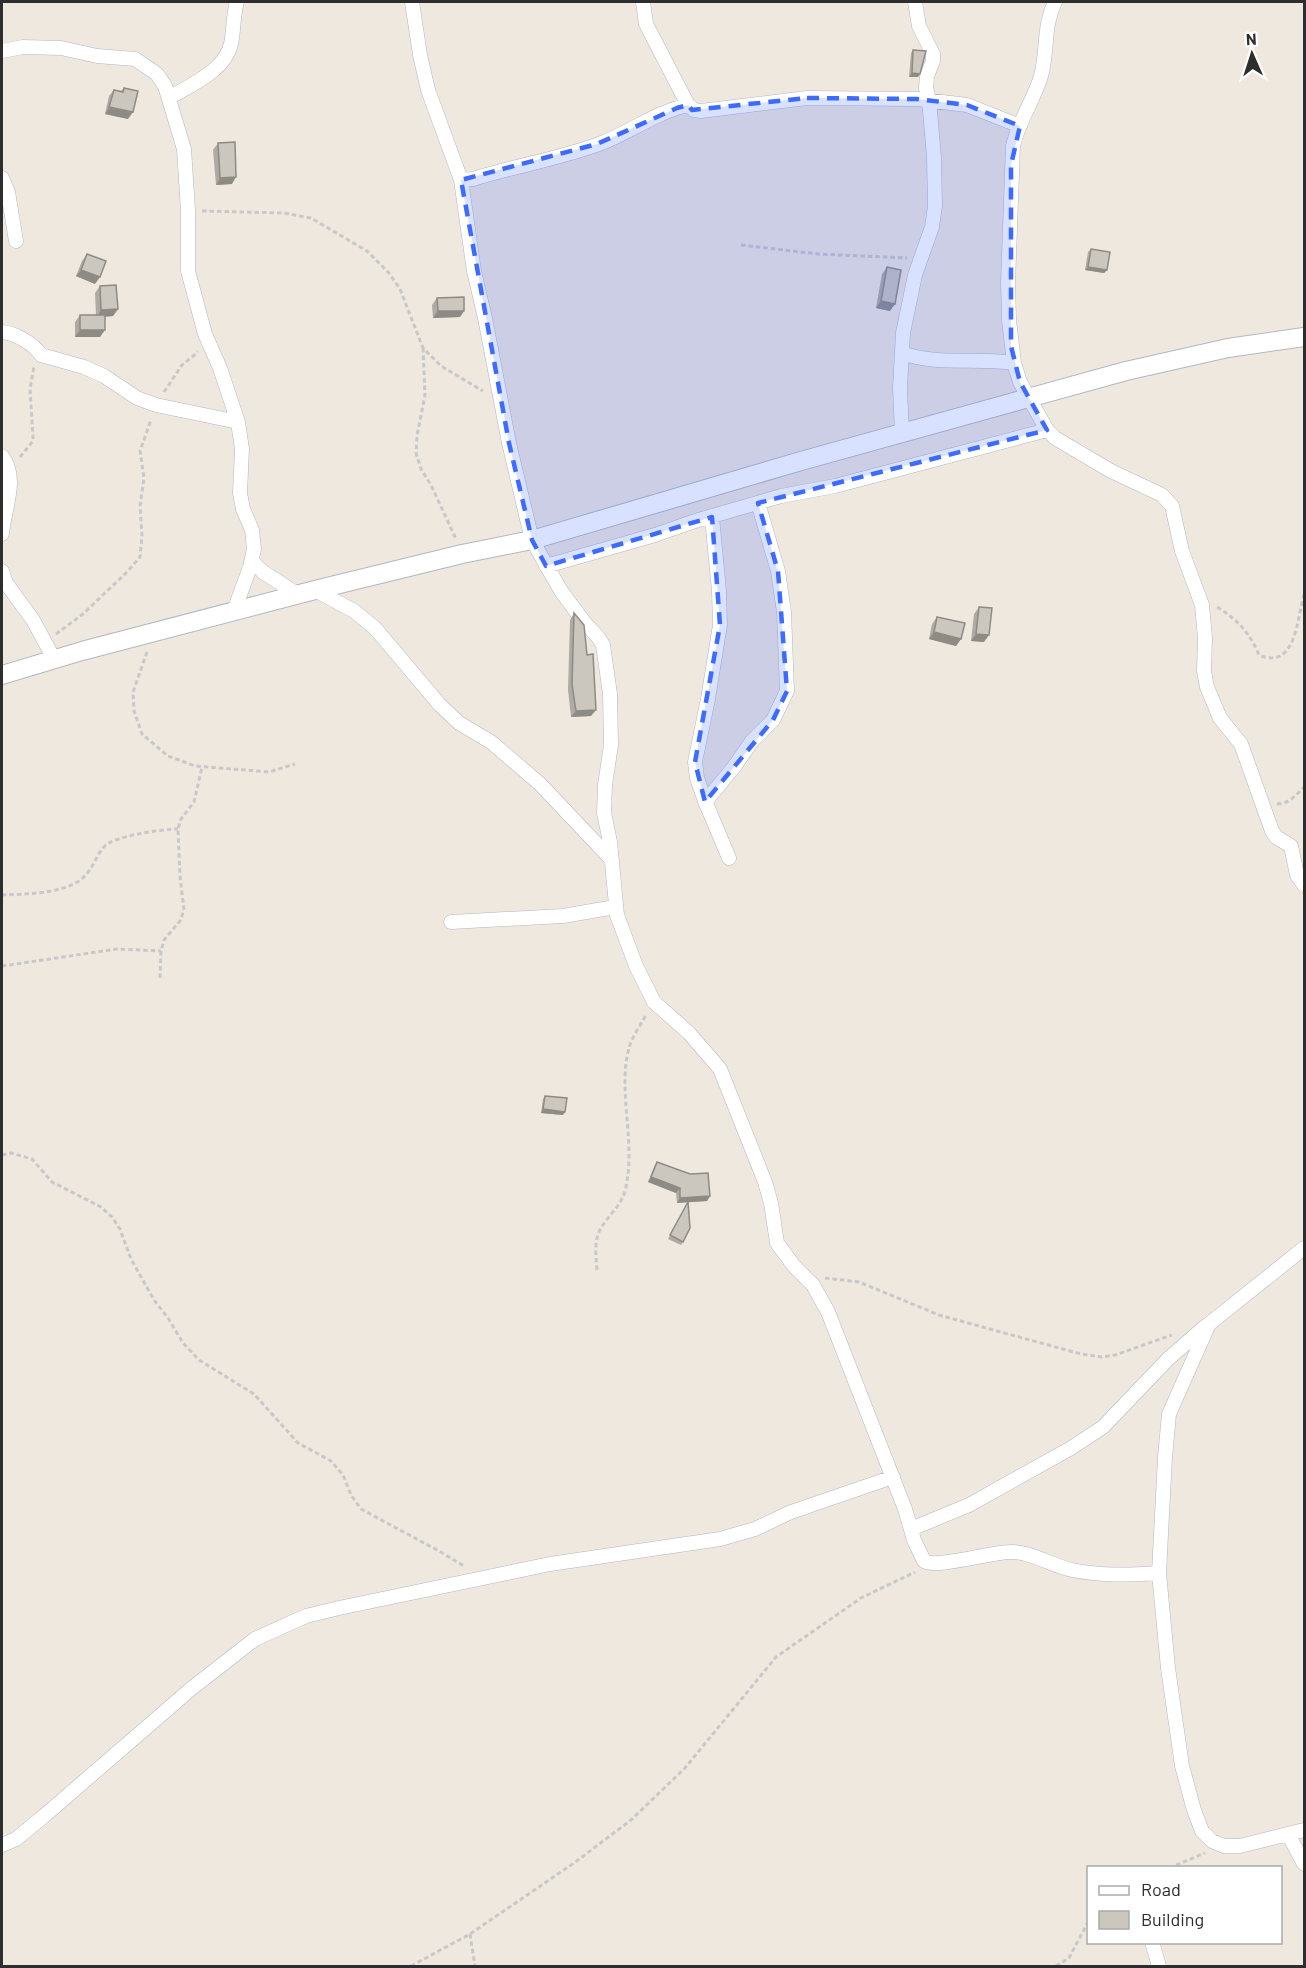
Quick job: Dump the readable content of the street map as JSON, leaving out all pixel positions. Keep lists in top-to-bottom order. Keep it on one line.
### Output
{"legend":["Road","Building"],"north":"top"}
